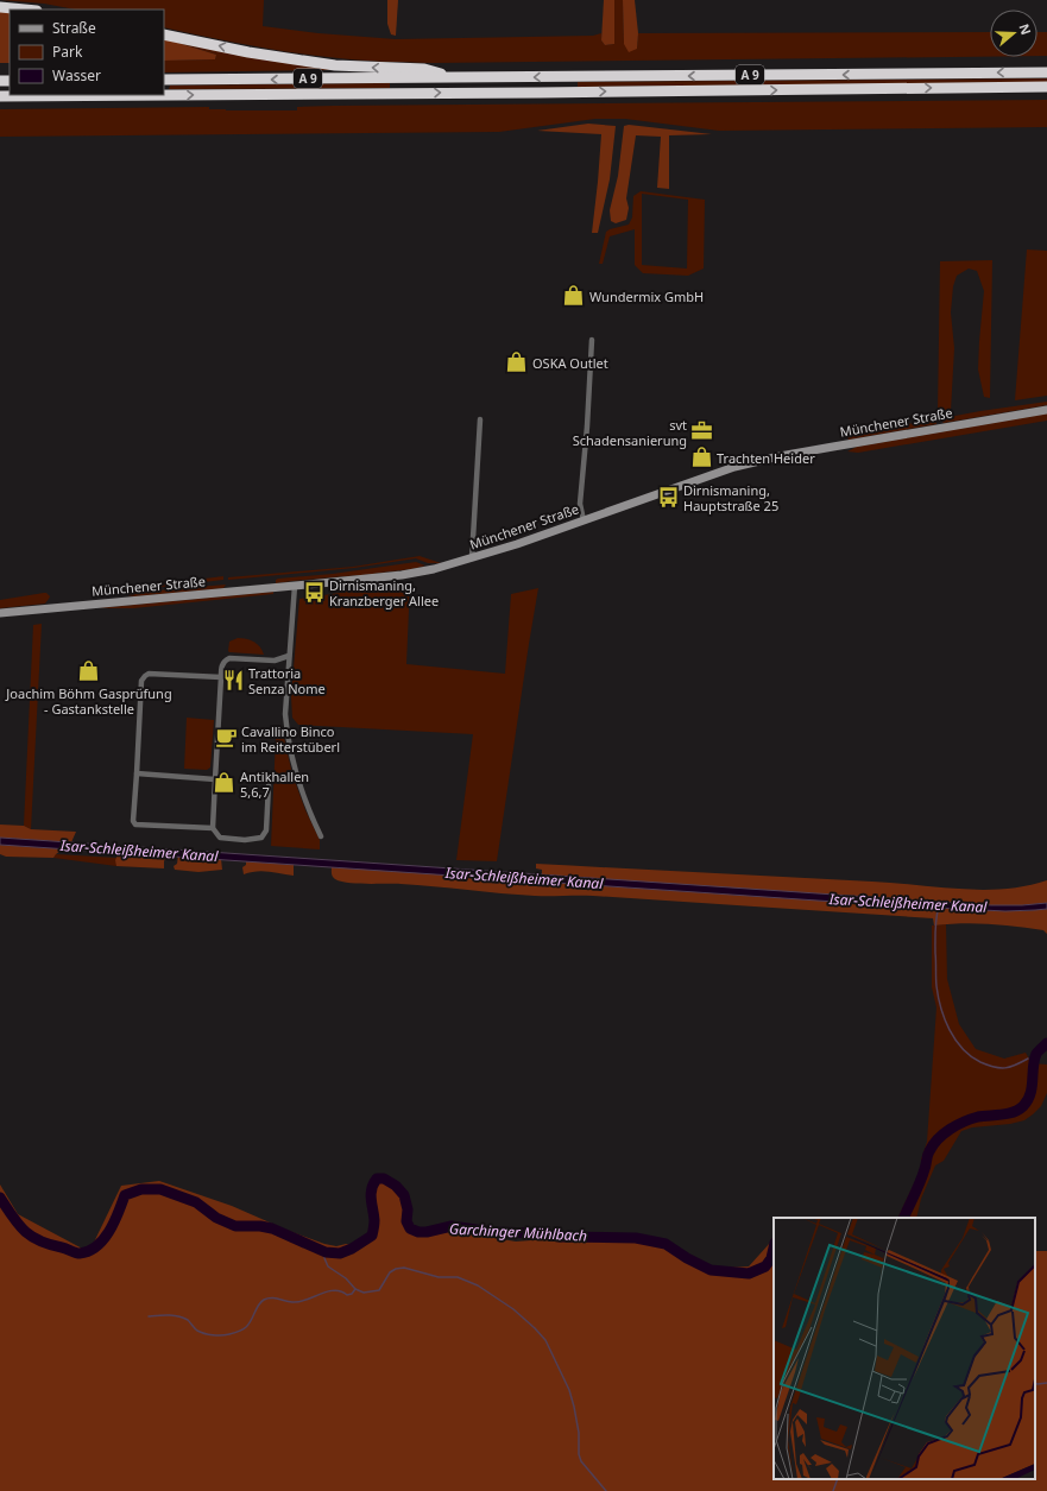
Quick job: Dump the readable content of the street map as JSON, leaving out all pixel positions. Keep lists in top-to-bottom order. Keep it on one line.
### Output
{"streets":{"highway":["A 9"],"main road":["Münchener Straße"]},"water":["Isar-Schleißheimer Kanal","Garchinger Mühlbach"],"places":{"shop":["Wundermix GmbH","OSKA Outlet","Trachten Heider","Joachim Böhm Gasprüfung - Gastankstelle","Antikhallen 5,6,7"],"office":["svt Schadensanierung"],"bus stop":["Dirnismaning, Hauptstraße 25","Dirnismaning, Kranzberger Allee"],"restaurant":["Trattoria Senza Nome"],"cafe":["Cavallino Binco im Reiterstüberl"]},"legend":["Straße","Park","Wasser"],"north":"right"}
